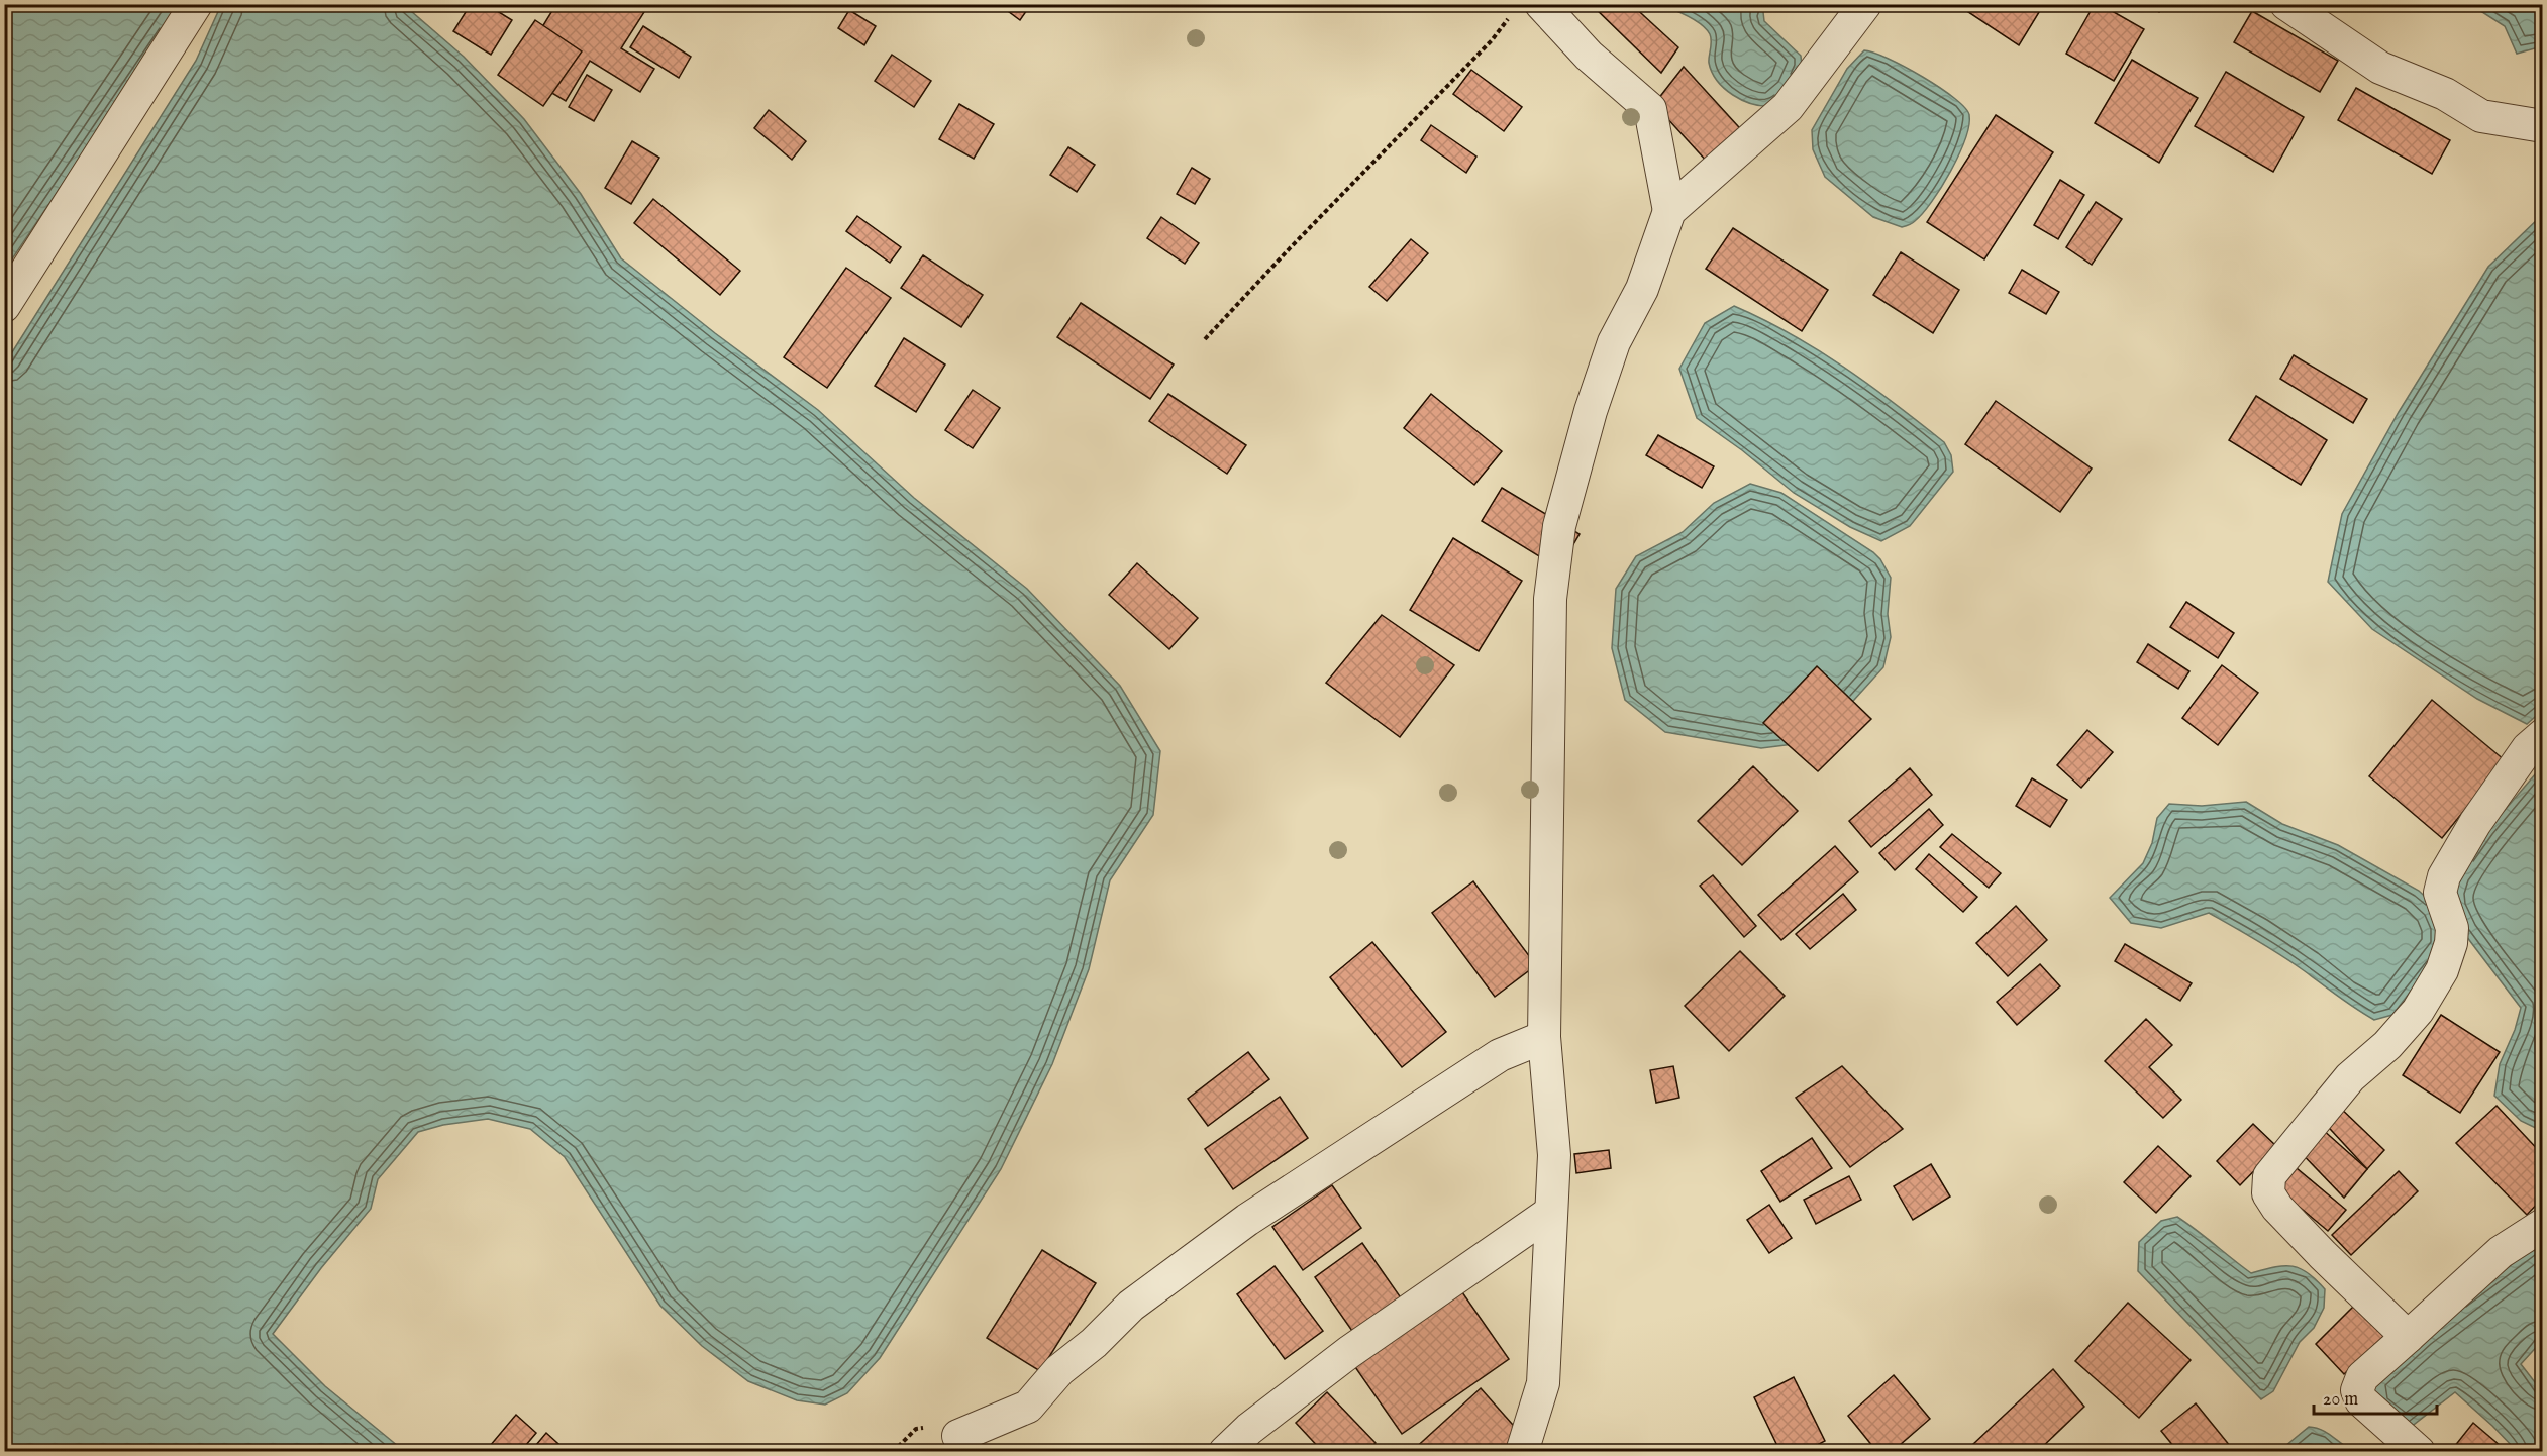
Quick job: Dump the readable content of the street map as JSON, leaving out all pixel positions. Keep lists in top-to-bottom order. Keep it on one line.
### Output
{"scale_bar":"20 m"}
